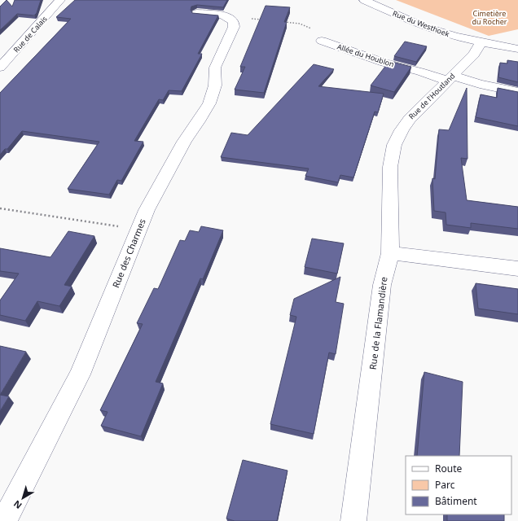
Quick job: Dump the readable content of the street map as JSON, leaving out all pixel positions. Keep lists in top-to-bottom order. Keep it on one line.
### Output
{"streets":{"street":["Rue du Westhoek","Rue de Calais","Allée du Houblon","Rue de l'Houtland","Rue des Charmes","Rue de la Flamandière"]},"crossings":[["Rue du Westhoek","Rue de l'Houtland"],["Allée du Houblon","Rue de l'Houtland"],["Rue de l'Houtland","Rue de la Flamandière"]],"parks":["Cimetière du Rocher"],"legend":["Route","Parc","Bâtiment"],"north":"bottom left"}
